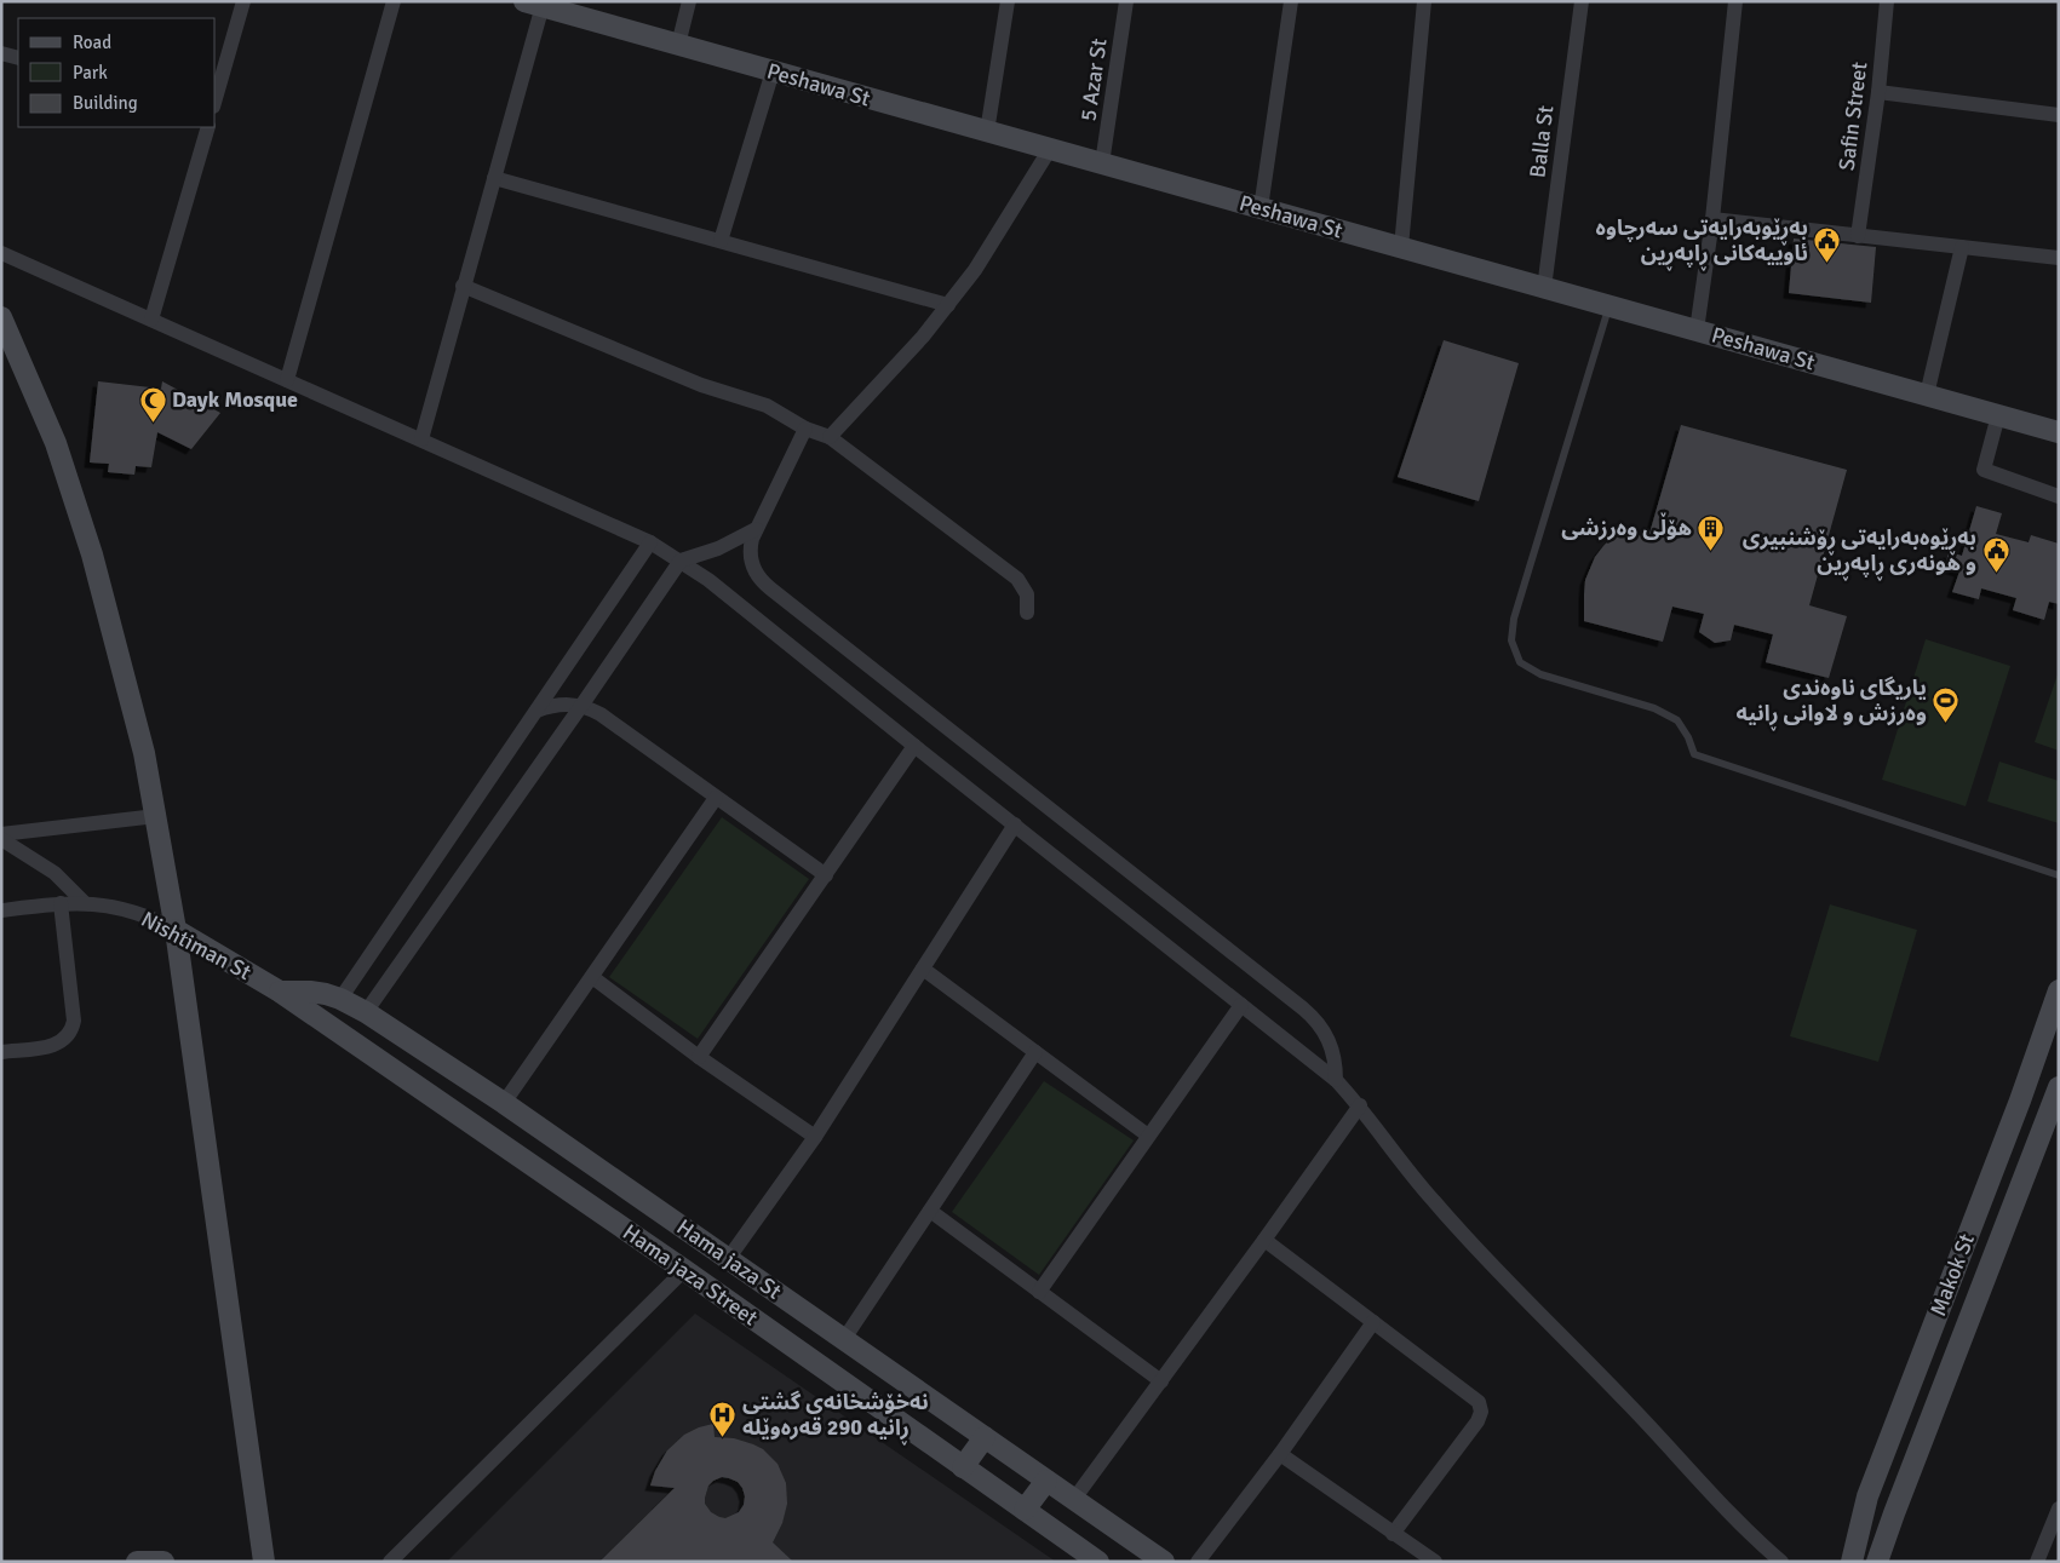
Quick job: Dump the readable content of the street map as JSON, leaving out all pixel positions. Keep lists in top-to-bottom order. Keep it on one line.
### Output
{"streets":{"street":["5 Azar St","Peshawa St","Safin Street","Balla St","Nishtiman St","Hama jaza St","Hama jaza Street","Makok St"]},"crossings":[["5 Azar St","Peshawa St"],["Peshawa St","Balla St"],["Nishtiman St","Hama jaza St"],["Nishtiman St","Hama jaza Street"],["Hama jaza St","Hama jaza Street"]],"places":{"public building":["بەڕێوبەرایەتی سەرچاوە ئاوییەکانی ڕاپەڕین","بەڕێوەبەرایەتی ڕۆشنبیری و هونەری ڕاپەڕین"],"mosque":["Dayk Mosque"],"building":["هۆڵی وەرزشی"],"sports":["یاریگای ناوەندی وەرزش و لاوانی ڕانیە"],"hospital":["نەخۆشخانەی گشتی ڕانیە 290 قەرەوێلە"]},"legend":["Road","Park","Building"]}
